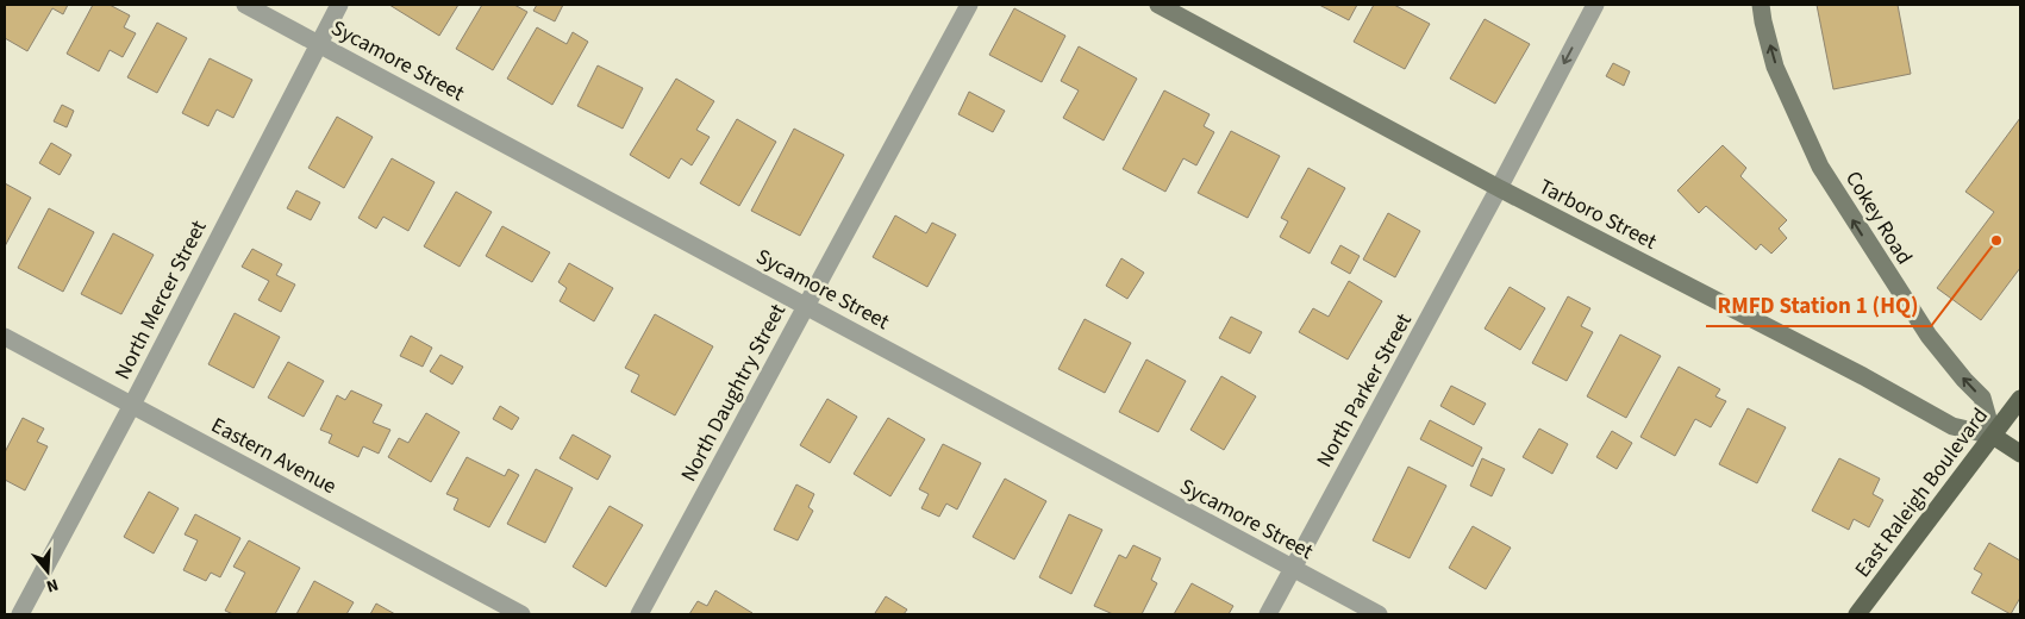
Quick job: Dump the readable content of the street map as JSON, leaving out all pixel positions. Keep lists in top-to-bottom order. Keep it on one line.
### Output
{"streets":{"main road":["Tarboro Street","East Raleigh Boulevard"],"street":["Sycamore Street","Cokey Road","North Mercer Street","North Parker Street","North Daughtry Street","Eastern Avenue"]},"crossings":[["Sycamore Street","North Mercer Street"],["Sycamore Street","North Parker Street"],["Sycamore Street","North Daughtry Street"],["Tarboro Street","Cokey Road"],["Tarboro Street","North Parker Street"],["Tarboro Street","East Raleigh Boulevard"],["Cokey Road","East Raleigh Boulevard"],["North Mercer Street","Eastern Avenue"]],"one_way":["Cokey Road"],"places":["RMFD Station 1 (HQ)"],"north":"bottom"}
